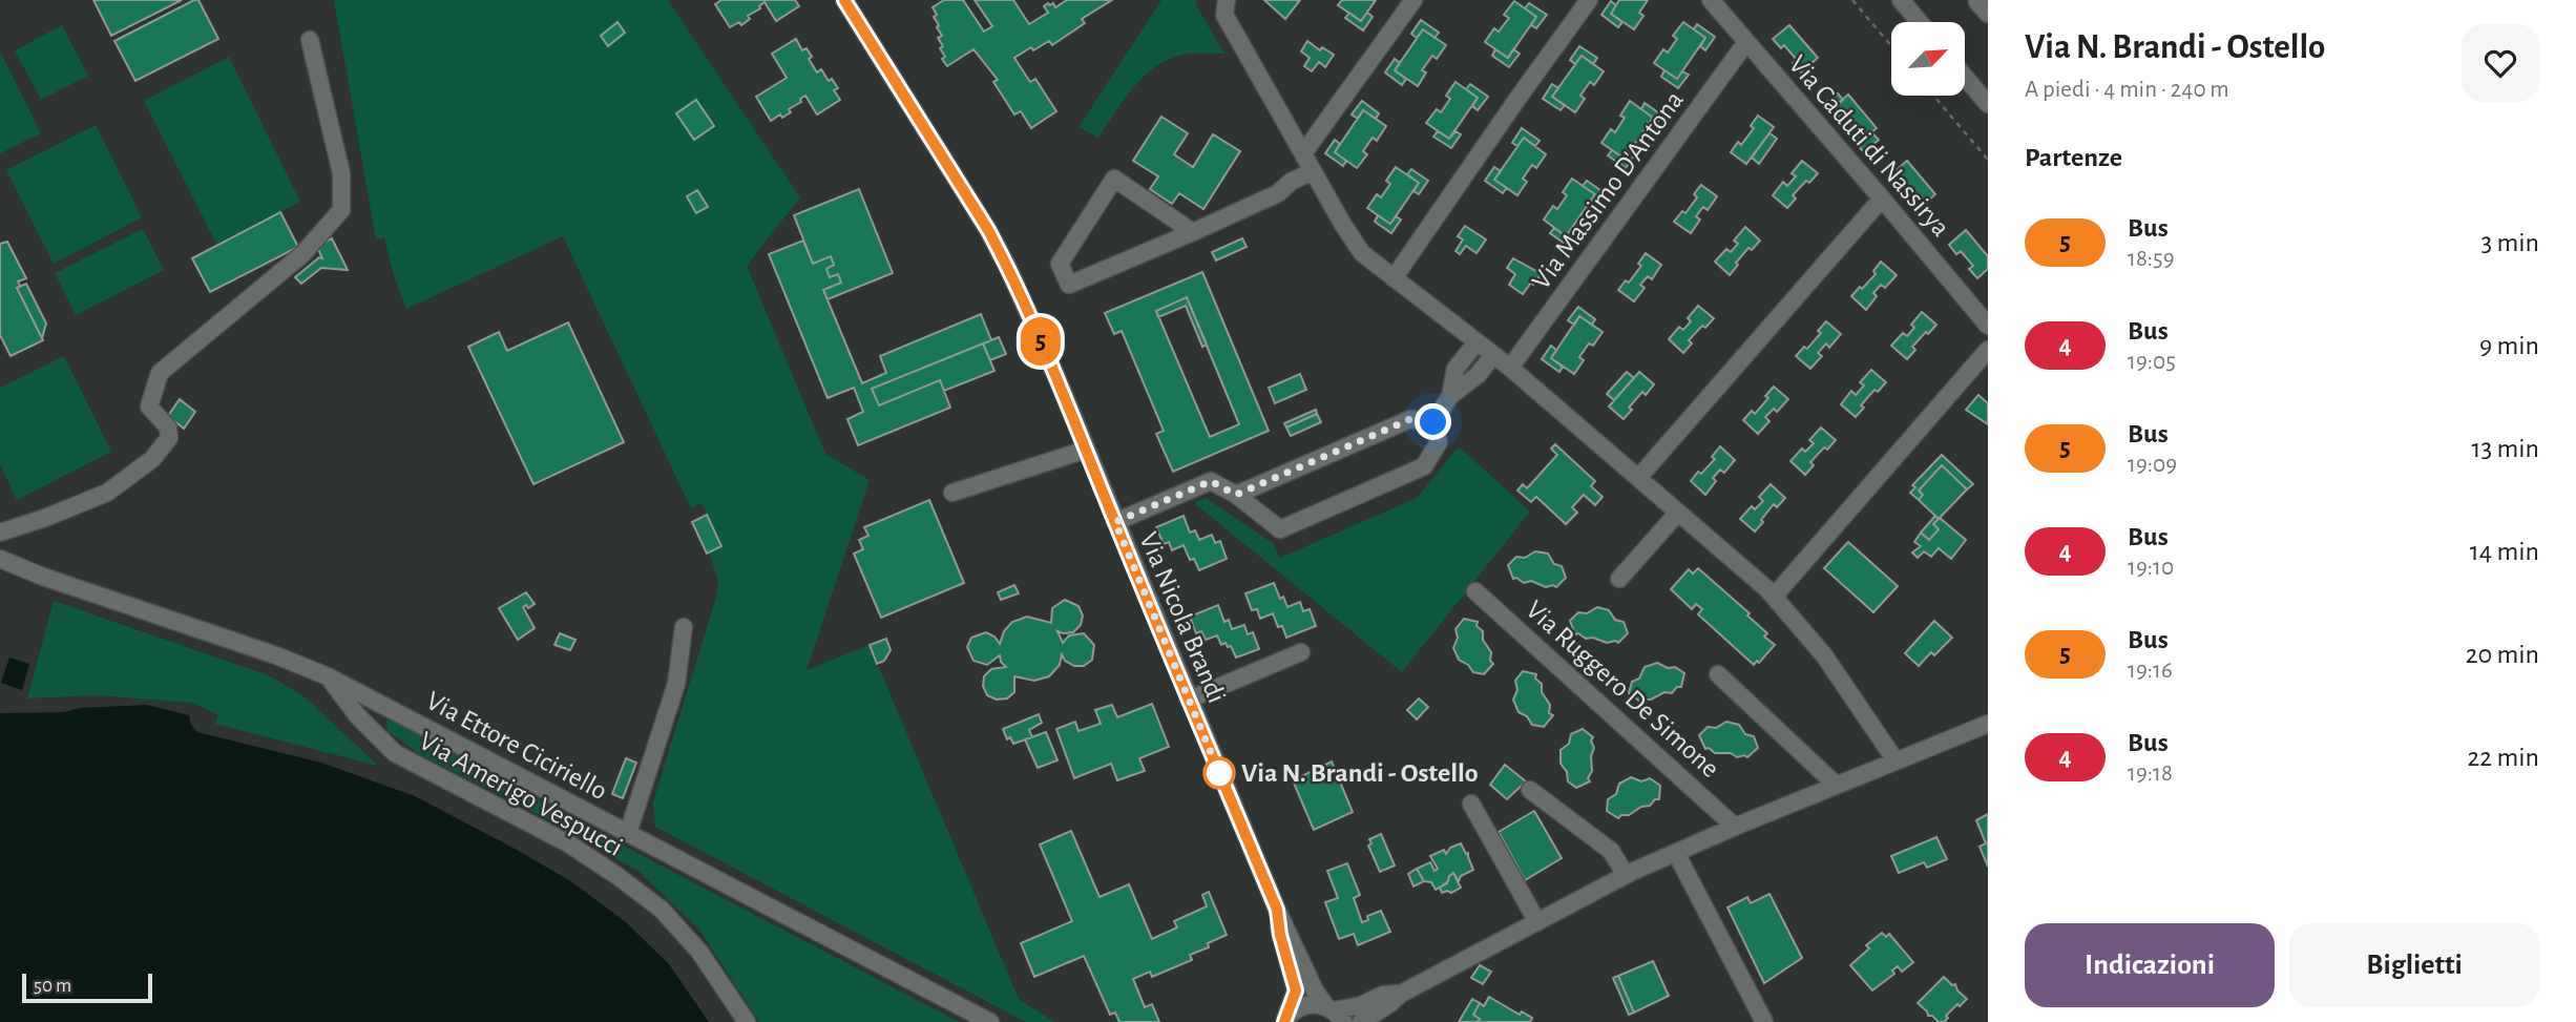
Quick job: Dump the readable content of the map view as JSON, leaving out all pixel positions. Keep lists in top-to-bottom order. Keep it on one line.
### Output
{"streets":{"street":["Via Caduti di Nassirya","Via Massimo D'Antona","Via Nicola Brandi","Via Ruggero De Simone","Via Ettore Ciciriello","Via Amerigo Vespucci"]},"crossings":[["Via Caduti di Nassirya","Via Massimo D'Antona"],["Via Ettore Ciciriello","Via Amerigo Vespucci"]],"places":["Via N. Brandi - Ostello"],"lines":["bus line 5"],"scale_bar":"50 m","north":"top right","page":{"on_map":"5","heading":[["Via N. Brandi - Ostello","A piedi · 4 min · 240 m"],"Partenze"],"list":[{"mark":"5","name":"Bus","note":"18:59","value":"3 min"},{"mark":"4","name":"Bus","note":"19:05","value":"9 min"},{"mark":"5","name":"Bus","note":"19:09","value":"13 min"},{"mark":"4","name":"Bus","note":"19:10","value":"14 min"},{"mark":"5","name":"Bus","note":"19:16","value":"20 min"},{"mark":"4","name":"Bus","note":"19:18","value":"22 min"}],"buttons":["Indicazioni","Biglietti"],"scale":"50 m"}}
